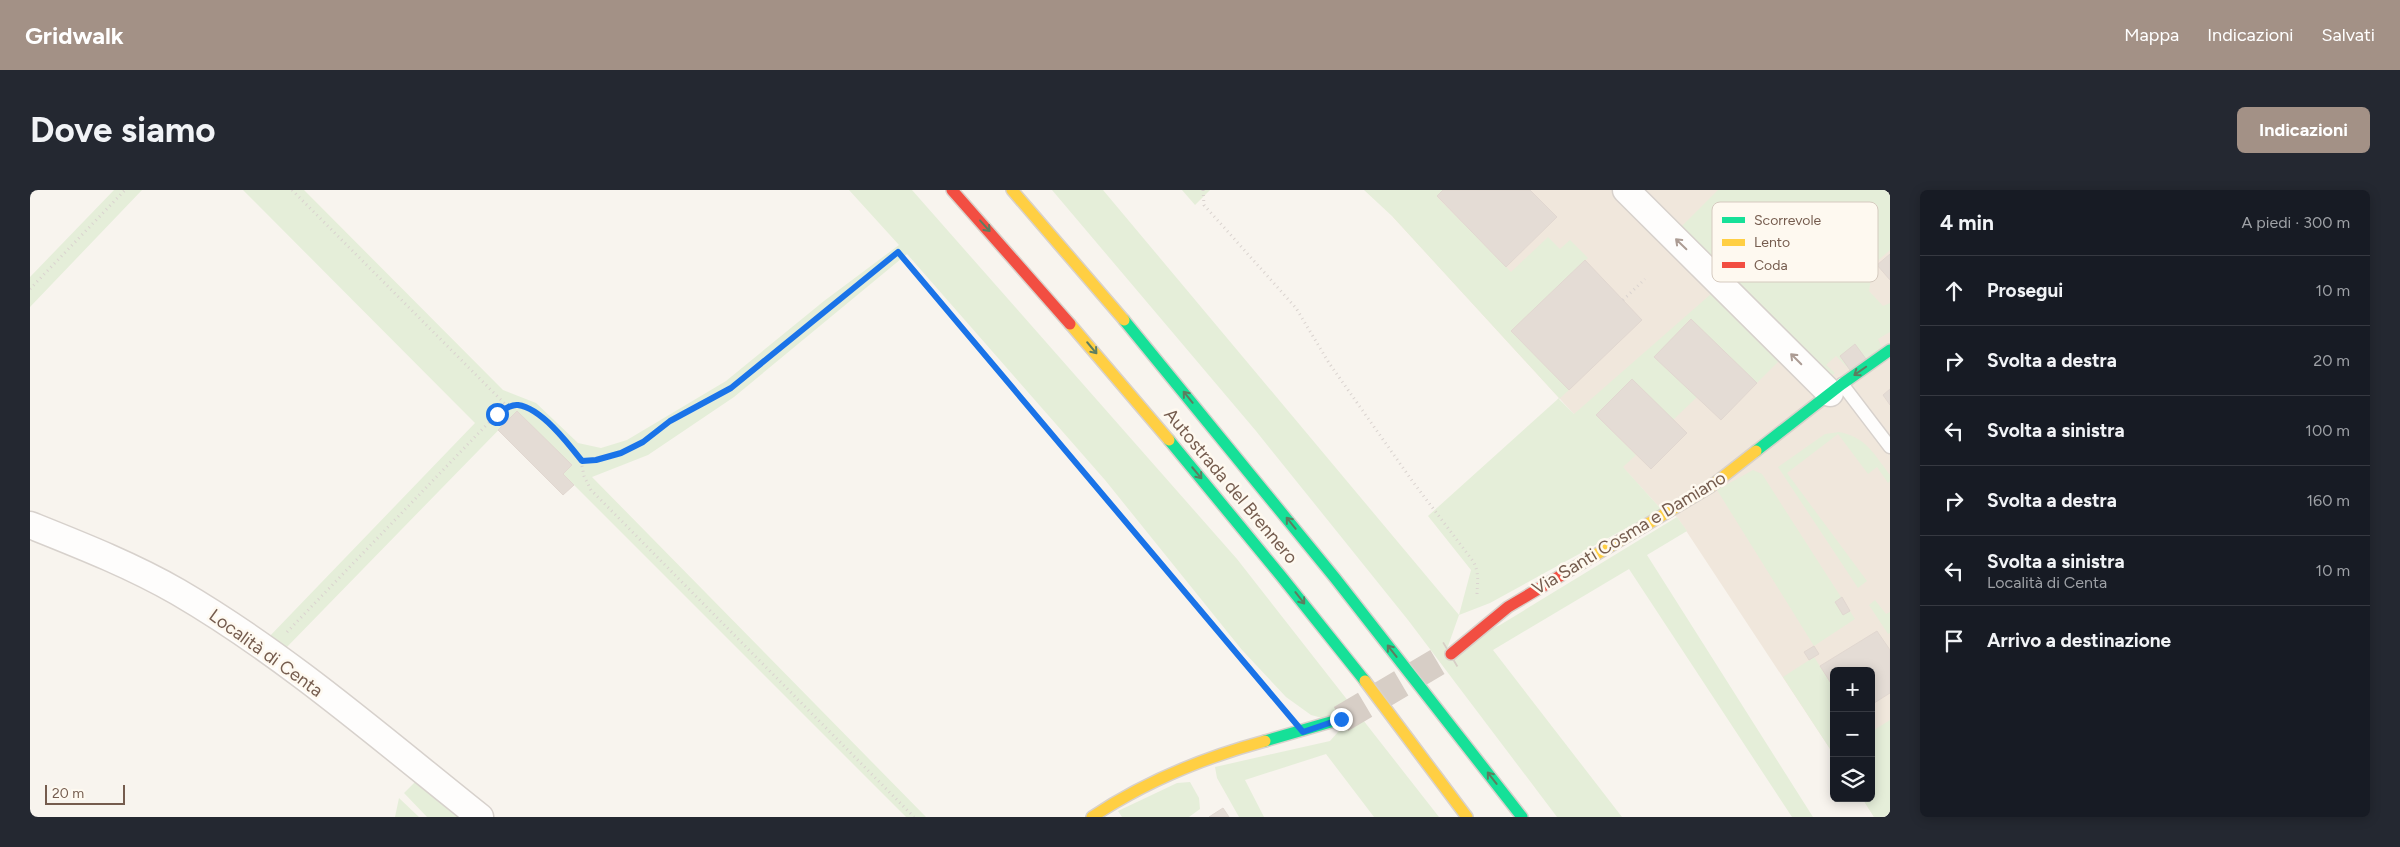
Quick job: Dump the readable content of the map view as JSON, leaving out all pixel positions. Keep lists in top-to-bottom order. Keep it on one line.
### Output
{"streets":{"main road":["Autostrada del Brennero","Via Santi Cosma e Damiano"],"street":["Località di Centa"]},"legend":["Scorrevole","Lento","Coda"],"scale_bar":"20 m","page":{"header":"Gridwalk","nav":["Mappa","Indicazioni","Salvati"],"buttons":"Indicazioni","title":"Dove siamo","heading":["4 min","A piedi · 300 m"],"list":[["Prosegui","10 m"],["Svolta a destra","20 m"],["Svolta a sinistra","100 m"],["Svolta a destra","160 m"],["Svolta a sinistra","Località di Centa","10 m"],"Arrivo a destinazione"],"map_buttons":["+","−"],"scale":"20 m"}}
